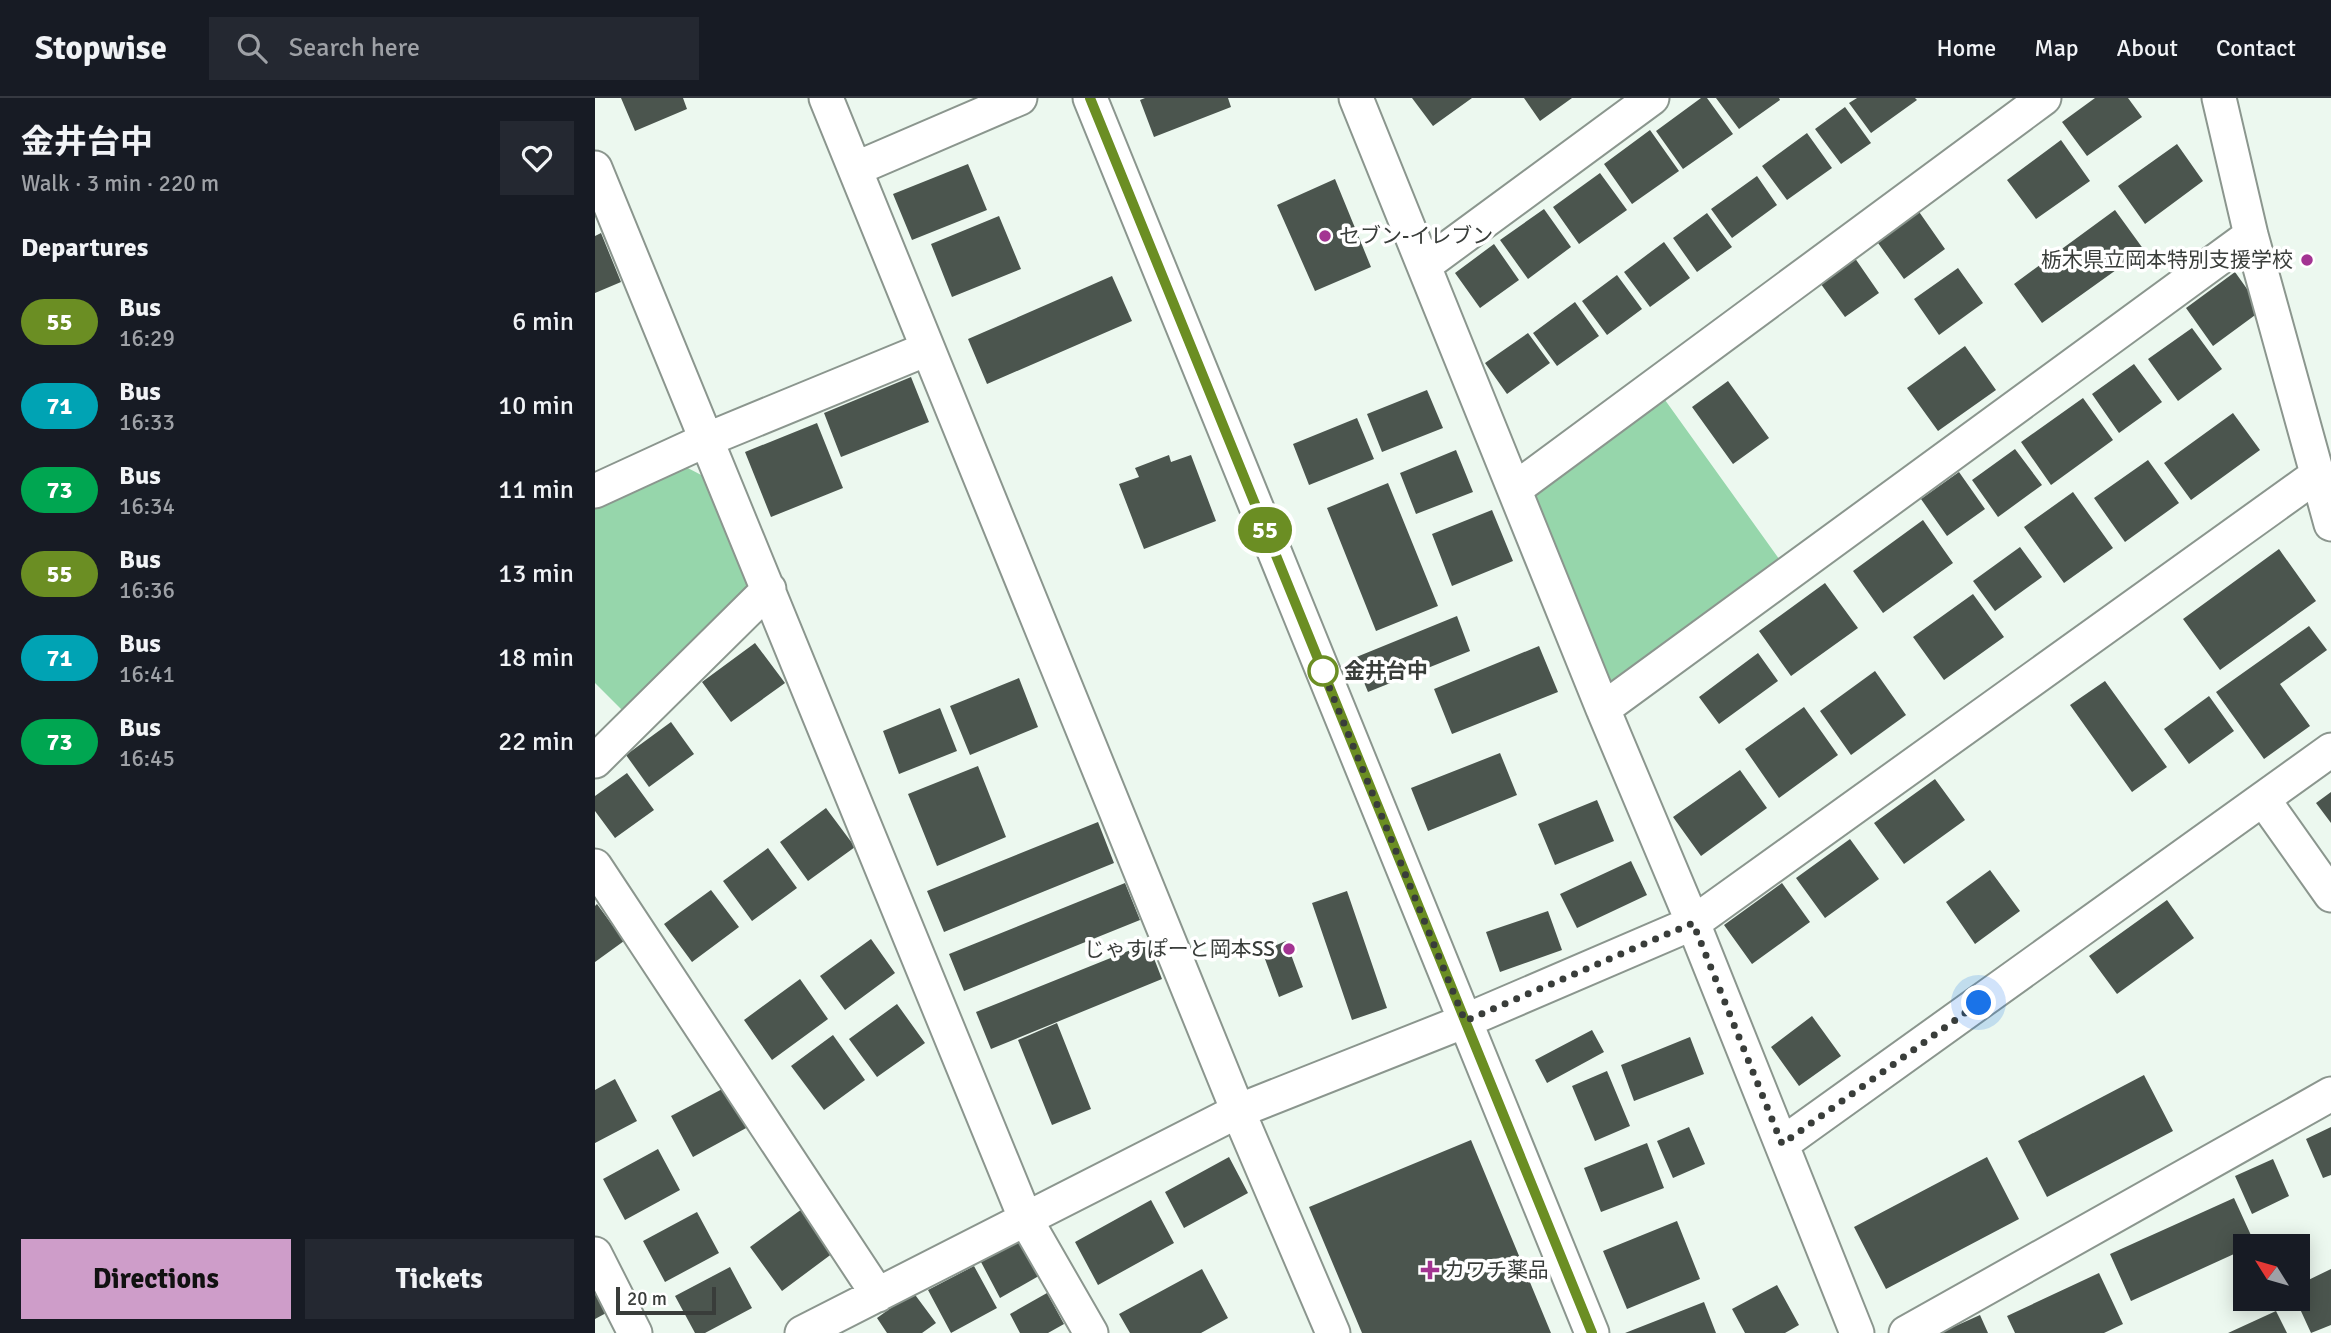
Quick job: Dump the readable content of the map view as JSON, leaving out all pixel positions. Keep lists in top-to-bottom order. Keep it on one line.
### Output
{"places":{"other":["セブン-イレブン","栃木県立岡本特別支援学校","金井台中","じゃすぽーと岡本SS"],"health":["カワチ薬品"]},"lines":["bus line 55"],"scale_bar":"20 m","north":"top left","page":{"header":"Stopwise","search":"Search here","nav":["Home","Map","About","Contact"],"heading":[["金井台中","Walk · 3 min · 220 m"],"Departures"],"on_map":"55","list":[{"mark":"55","name":"Bus","note":"16:29","value":"6 min"},{"mark":"71","name":"Bus","note":"16:33","value":"10 min"},{"mark":"73","name":"Bus","note":"16:34","value":"11 min"},{"mark":"55","name":"Bus","note":"16:36","value":"13 min"},{"mark":"71","name":"Bus","note":"16:41","value":"18 min"},{"mark":"73","name":"Bus","note":"16:45","value":"22 min"}],"buttons":["Directions","Tickets"],"scale":"20 m"}}
